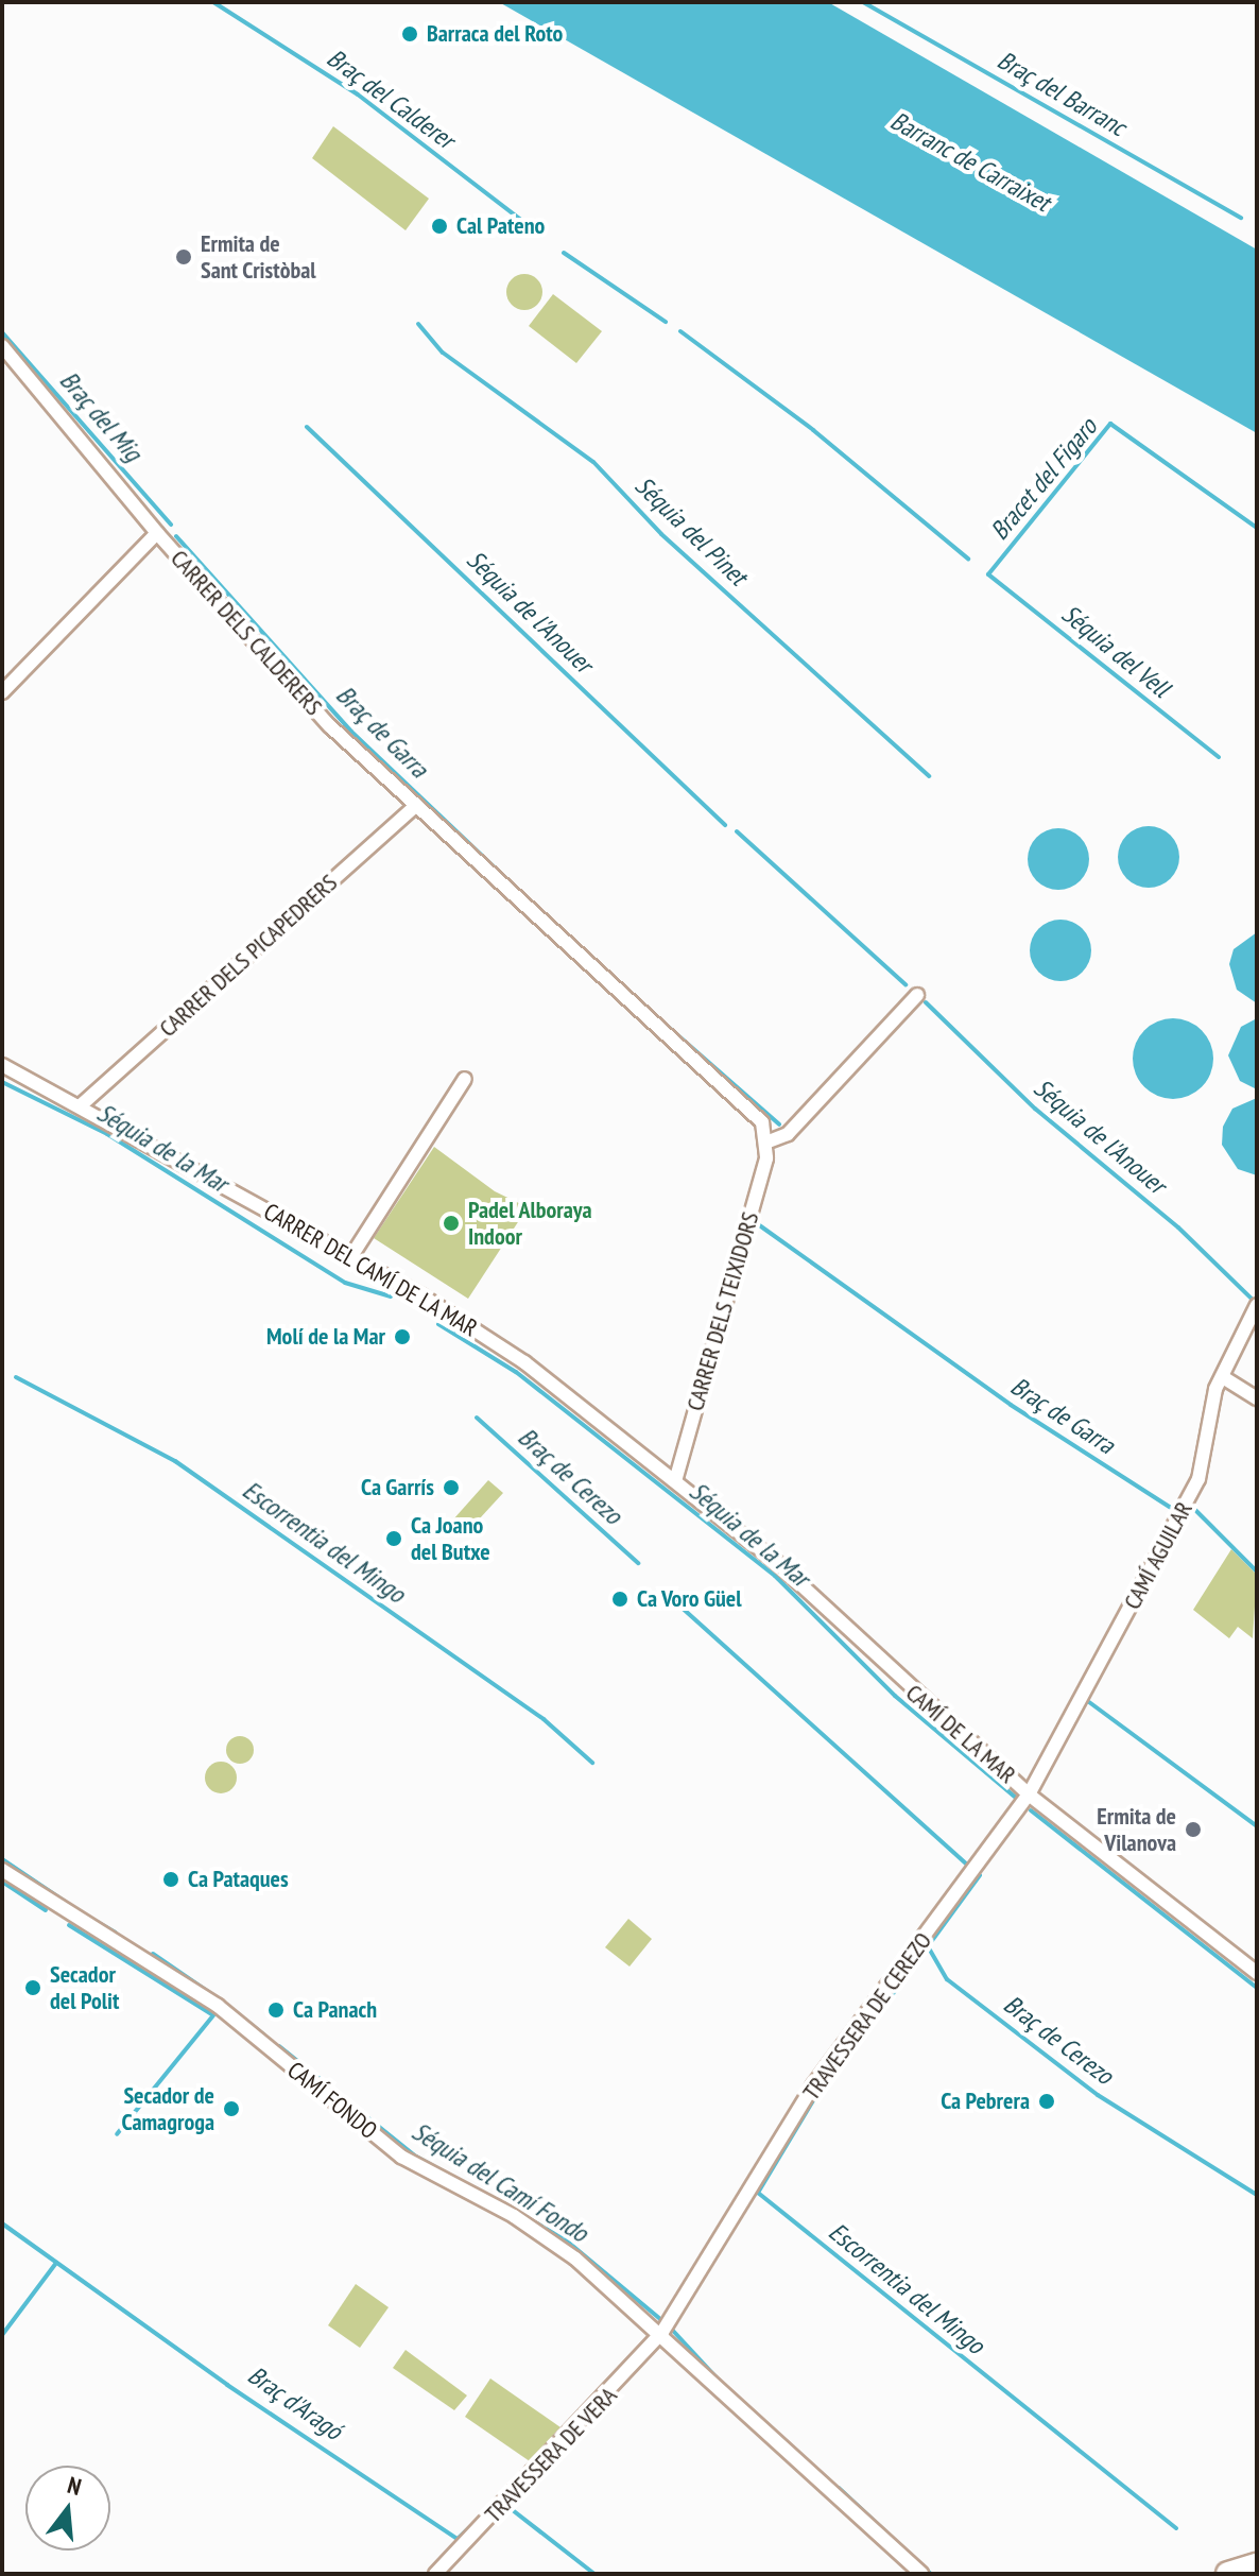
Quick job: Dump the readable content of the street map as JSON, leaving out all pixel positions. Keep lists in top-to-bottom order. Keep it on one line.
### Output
{"streets":{"street":["CARRER DELS CALDERERS","CARRER DELS PICAPEDRERS","CARRER DEL CAMÍ DE LA MAR","CARRER DELS TEIXIDORS","CAMÍ AGUILAR","CAMÍ DE LA MAR","TRAVESSERA DE CEREZO","CAMÍ FONDO","TRAVESSERA DE VERA"]},"crossings":[["CARRER DELS CALDERERS","CARRER DELS PICAPEDRERS"],["CARRER DELS CALDERERS","CARRER DELS TEIXIDORS"],["CARRER DELS PICAPEDRERS","CARRER DEL CAMÍ DE LA MAR"],["CARRER DEL CAMÍ DE LA MAR","CARRER DELS TEIXIDORS"],["CARRER DEL CAMÍ DE LA MAR","CAMÍ DE LA MAR"],["CARRER DELS TEIXIDORS","CAMÍ DE LA MAR"],["CAMÍ AGUILAR","CAMÍ DE LA MAR"],["CAMÍ AGUILAR","TRAVESSERA DE CEREZO"],["CAMÍ DE LA MAR","TRAVESSERA DE CEREZO"],["TRAVESSERA DE CEREZO","CAMÍ FONDO"],["TRAVESSERA DE CEREZO","TRAVESSERA DE VERA"],["CAMÍ FONDO","TRAVESSERA DE VERA"]],"water":["Braç del Barranc","Braç del Calderer","Barranc de Carraixet","Braç del Mig","Bracet del Figaro","Séquia del Pinet","Séquia de l'Anouer","Séquia del Vell","Braç de Garra","Séquia de la Mar","Braç de Cerezo","Escorrentia del Mingo","Séquia del Camí Fondo","Braç d'Aragó"],"places":["Barraca del Roto","Cal Pateno","Ermita de Sant Cristòbal","Padel Alboraya Indoor","Molí de la Mar","Ca Garrís","Ca Joano del Butxe","Ca Voro Güel","Ermita de Vilanova","Ca Pataques","Secador del Polit","Ca Panach","Ca Pebrera","Secador de Camagroga"],"north":"top"}
